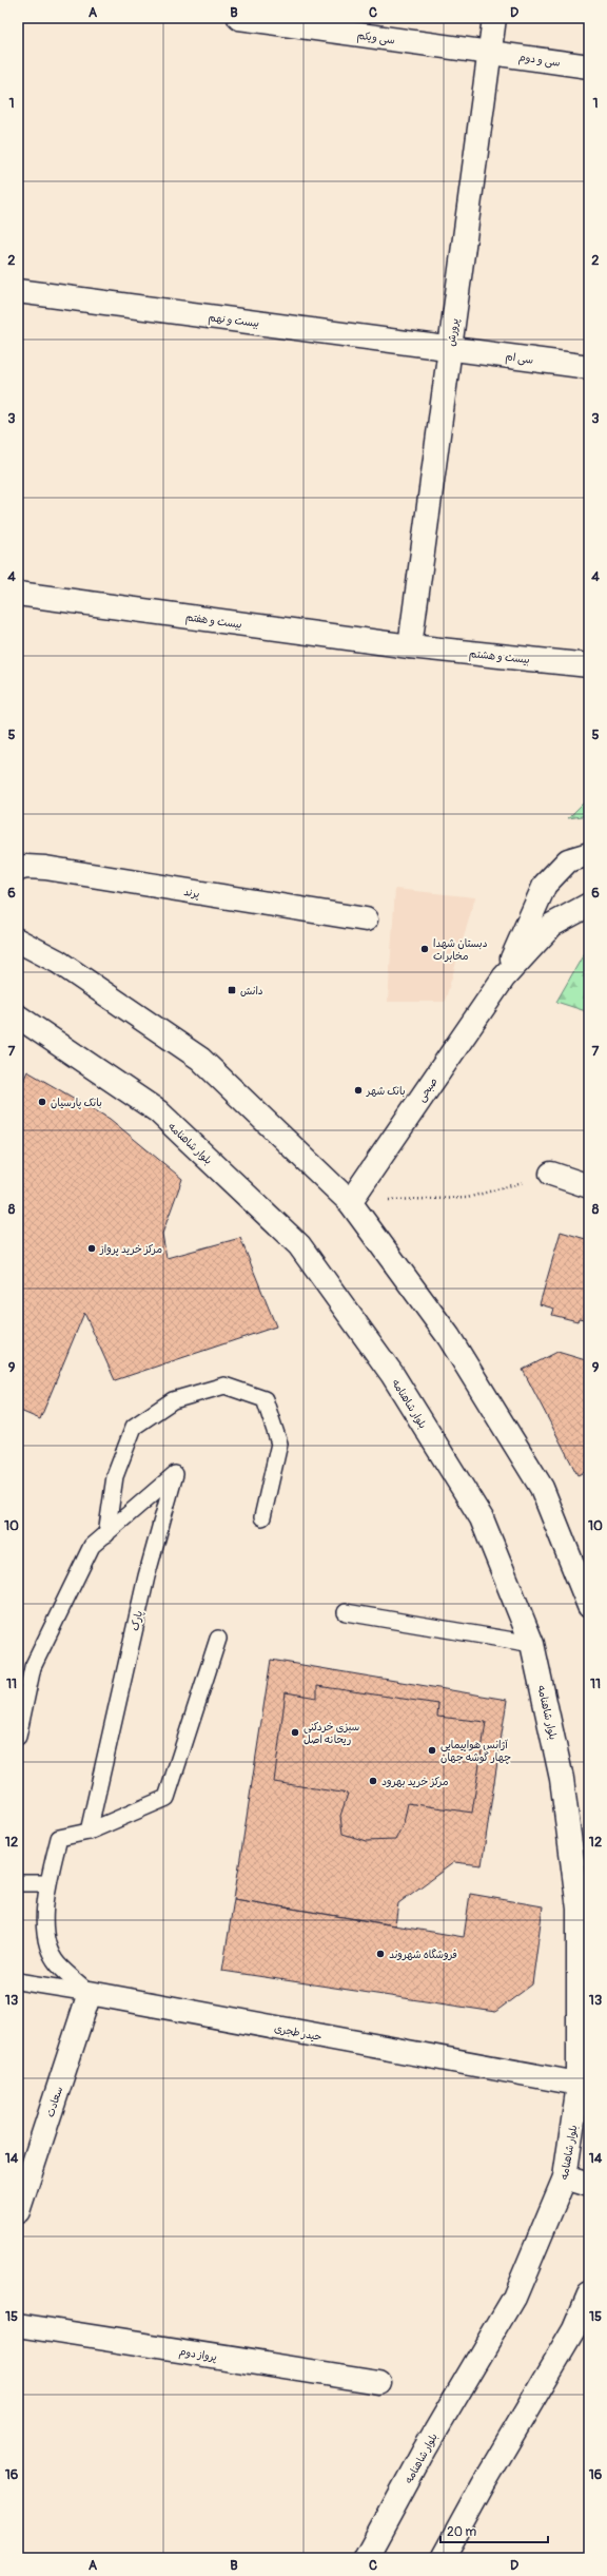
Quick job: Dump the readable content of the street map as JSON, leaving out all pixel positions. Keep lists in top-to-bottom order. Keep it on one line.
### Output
{"streets":{"street":["سی ویکم","سی و دوم","بیست و نهم","پرورش","سی ام","بیست و هفتم","بیست و هشتم","پرند","صبحی","بلوار شاهنامه","حیدر طجری","سعادت","پرواز دوم"],"lane":["پارک"]},"crossings":[["سی ویکم","سی و دوم"],["سی ویکم","پرورش"],["سی و دوم","پرورش"],["بیست و نهم","پرورش"],["بیست و نهم","سی ام"],["پرورش","سی ام"],["پرورش","بیست و هفتم"],["پرورش","بیست و هشتم"],["بیست و هفتم","بیست و هشتم"],["بلوار شاهنامه","حیدر طجری"],["حیدر طجری","سعادت"]],"places":{"other":["دبستان شهدا مخابرات","بانک شهر","بانک پارسیان","مرکز خرید پرواز","سبزی خردکنی ریحانه اصل","آژانس هواپیمایی چهار گوشه جهان","مرکز خرید بهرود","فروشگاه شهروند"],"transit":["دانش"]},"scale_bar":"20 m","grid":{"columns":["A","B","C","D"],"rows":["1","2","3","4","5","6","7","8","9","10","11","12","13","14","15","16"]}}
